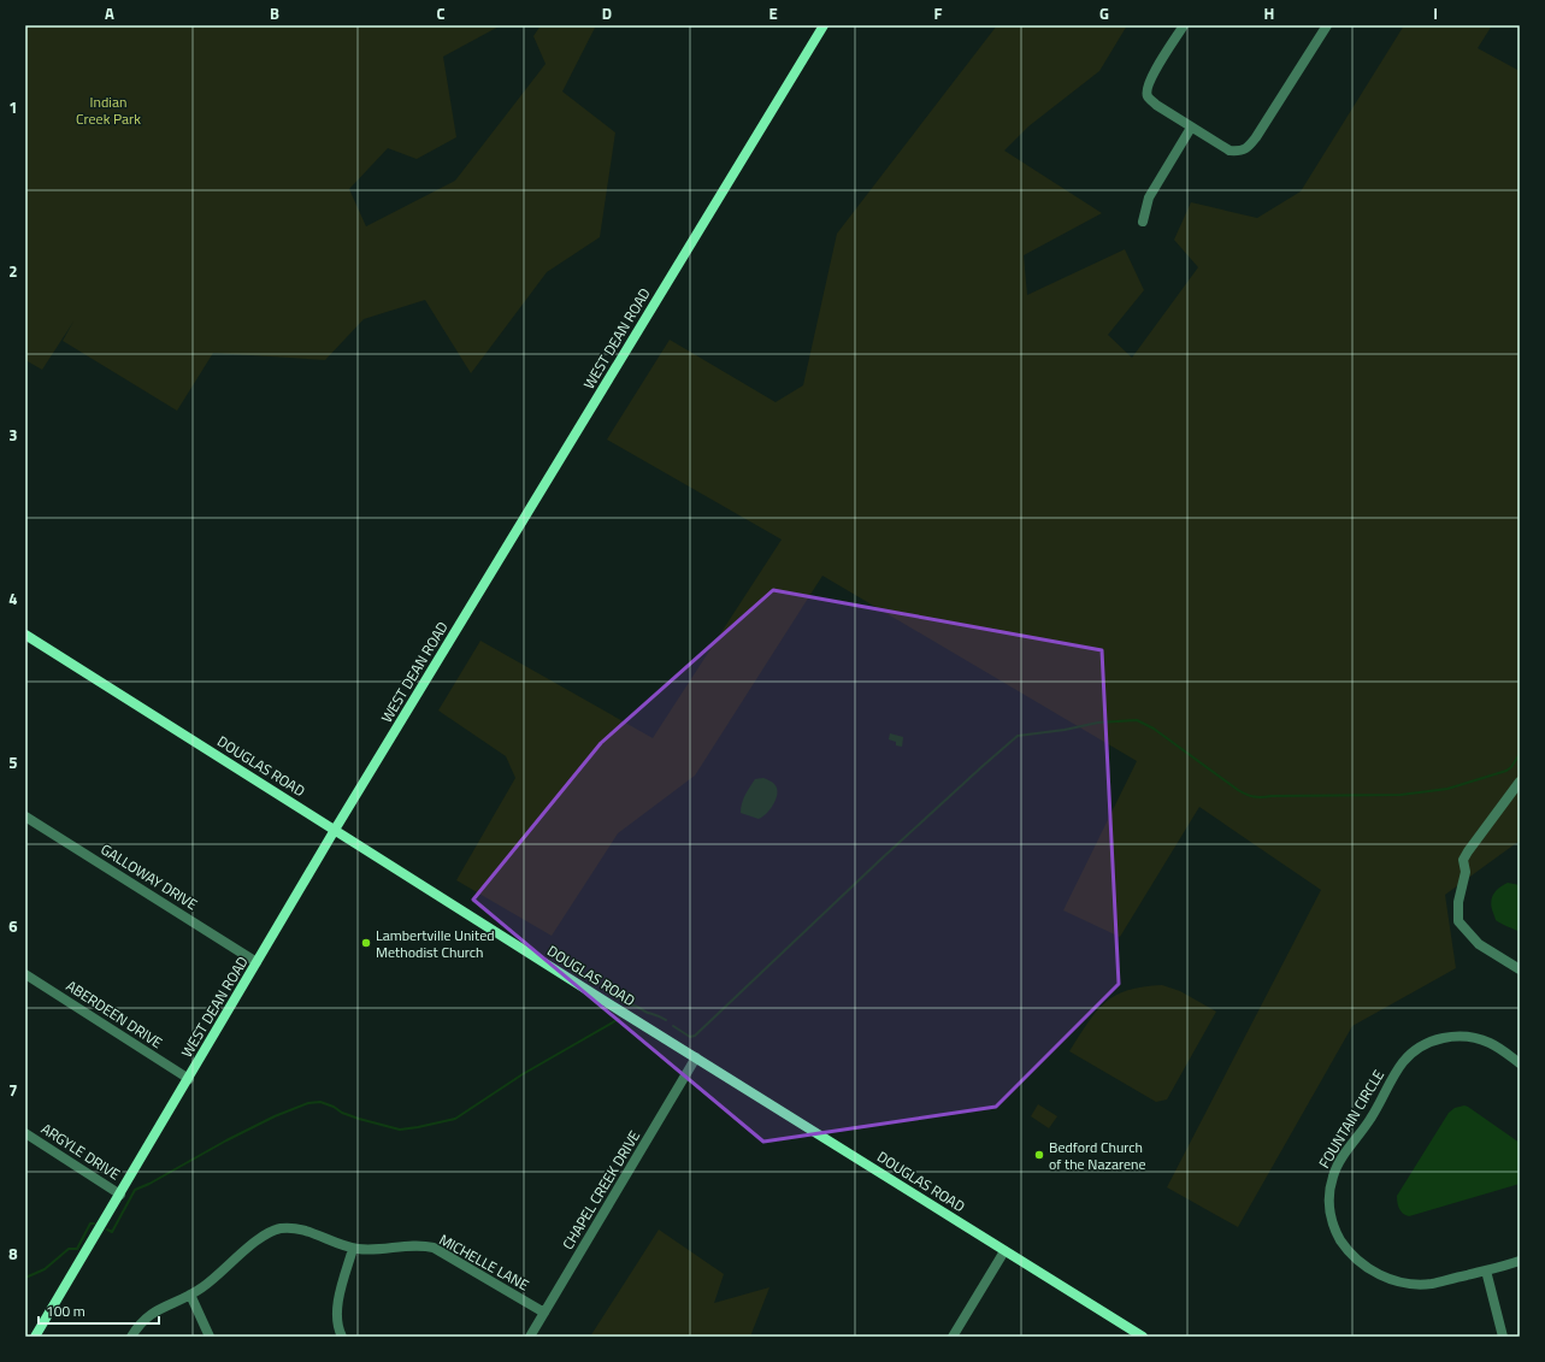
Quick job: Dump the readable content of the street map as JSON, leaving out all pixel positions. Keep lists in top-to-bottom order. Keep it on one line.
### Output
{"streets":{"street":["WEST DEAN ROAD","DOUGLAS ROAD","GALLOWAY DRIVE","ABERDEEN DRIVE","FOUNTAIN CIRCLE","ARGYLE DRIVE","CHAPEL CREEK DRIVE","MICHELLE LANE"]},"crossings":[["WEST DEAN ROAD","DOUGLAS ROAD"],["WEST DEAN ROAD","GALLOWAY DRIVE"],["WEST DEAN ROAD","ABERDEEN DRIVE"],["WEST DEAN ROAD","ARGYLE DRIVE"],["DOUGLAS ROAD","CHAPEL CREEK DRIVE"],["CHAPEL CREEK DRIVE","MICHELLE LANE"]],"parks":["Indian Creek Park"],"places":["Lambertville United Methodist Church","Bedford Church of the Nazarene"],"scale_bar":"100 m","grid":{"columns":["A","B","C","D","E","F","G","H","I"],"rows":["1","2","3","4","5","6","7","8"]}}
